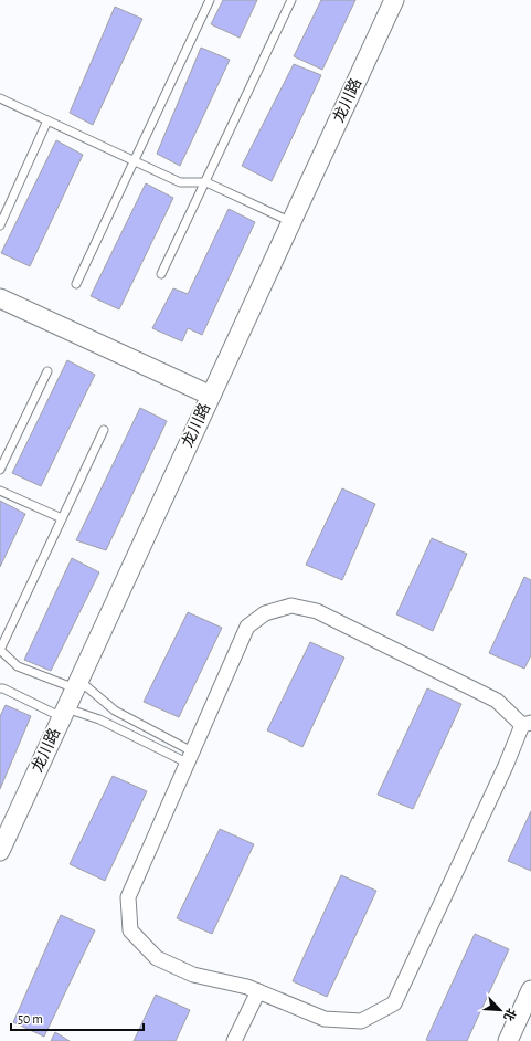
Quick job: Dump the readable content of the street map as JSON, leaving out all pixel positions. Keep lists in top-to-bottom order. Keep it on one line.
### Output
{"streets":{"street":["龙川路"]},"scale_bar":"50 m","north":"bottom right"}
